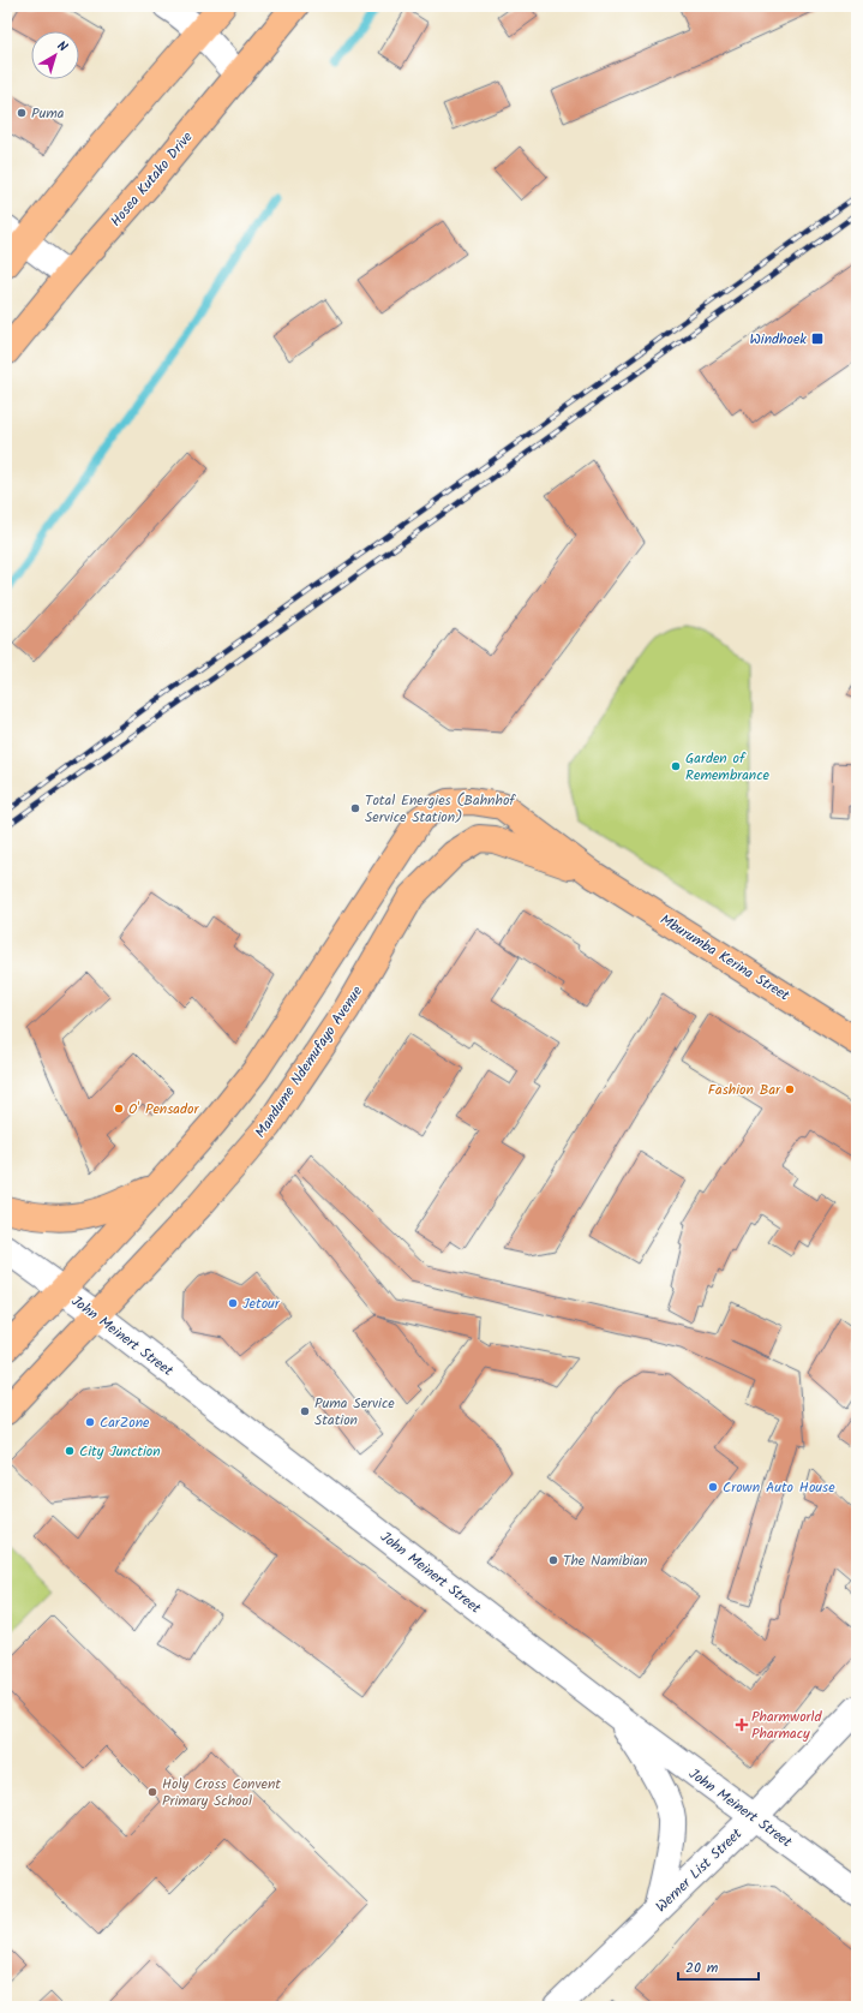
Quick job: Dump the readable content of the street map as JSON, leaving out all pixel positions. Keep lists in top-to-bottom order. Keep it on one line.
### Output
{"streets":{"main road":["Hosea Kutako Drive","Mburumba Kerina Street","Mandume Ndemufayo Avenue"],"street":["John Meinert Street","Werner List Street"]},"crossings":[["Mburumba Kerina Street","Mandume Ndemufayo Avenue"],["Mandume Ndemufayo Avenue","John Meinert Street"],["John Meinert Street","Werner List Street"]],"places":{"other":["Puma","Garden of Remembrance","Total Energies (Bahnhof Service Station)","Fashion Bar","O' Pensador","Jetour","Puma Service Station","CarZone","City Junction","Crown Auto House","The Namibian","Holy Cross Convent Primary School"],"transit":["Windhoek"],"health":["Pharmworld Pharmacy"]},"scale_bar":"20 m","north":"top right"}
